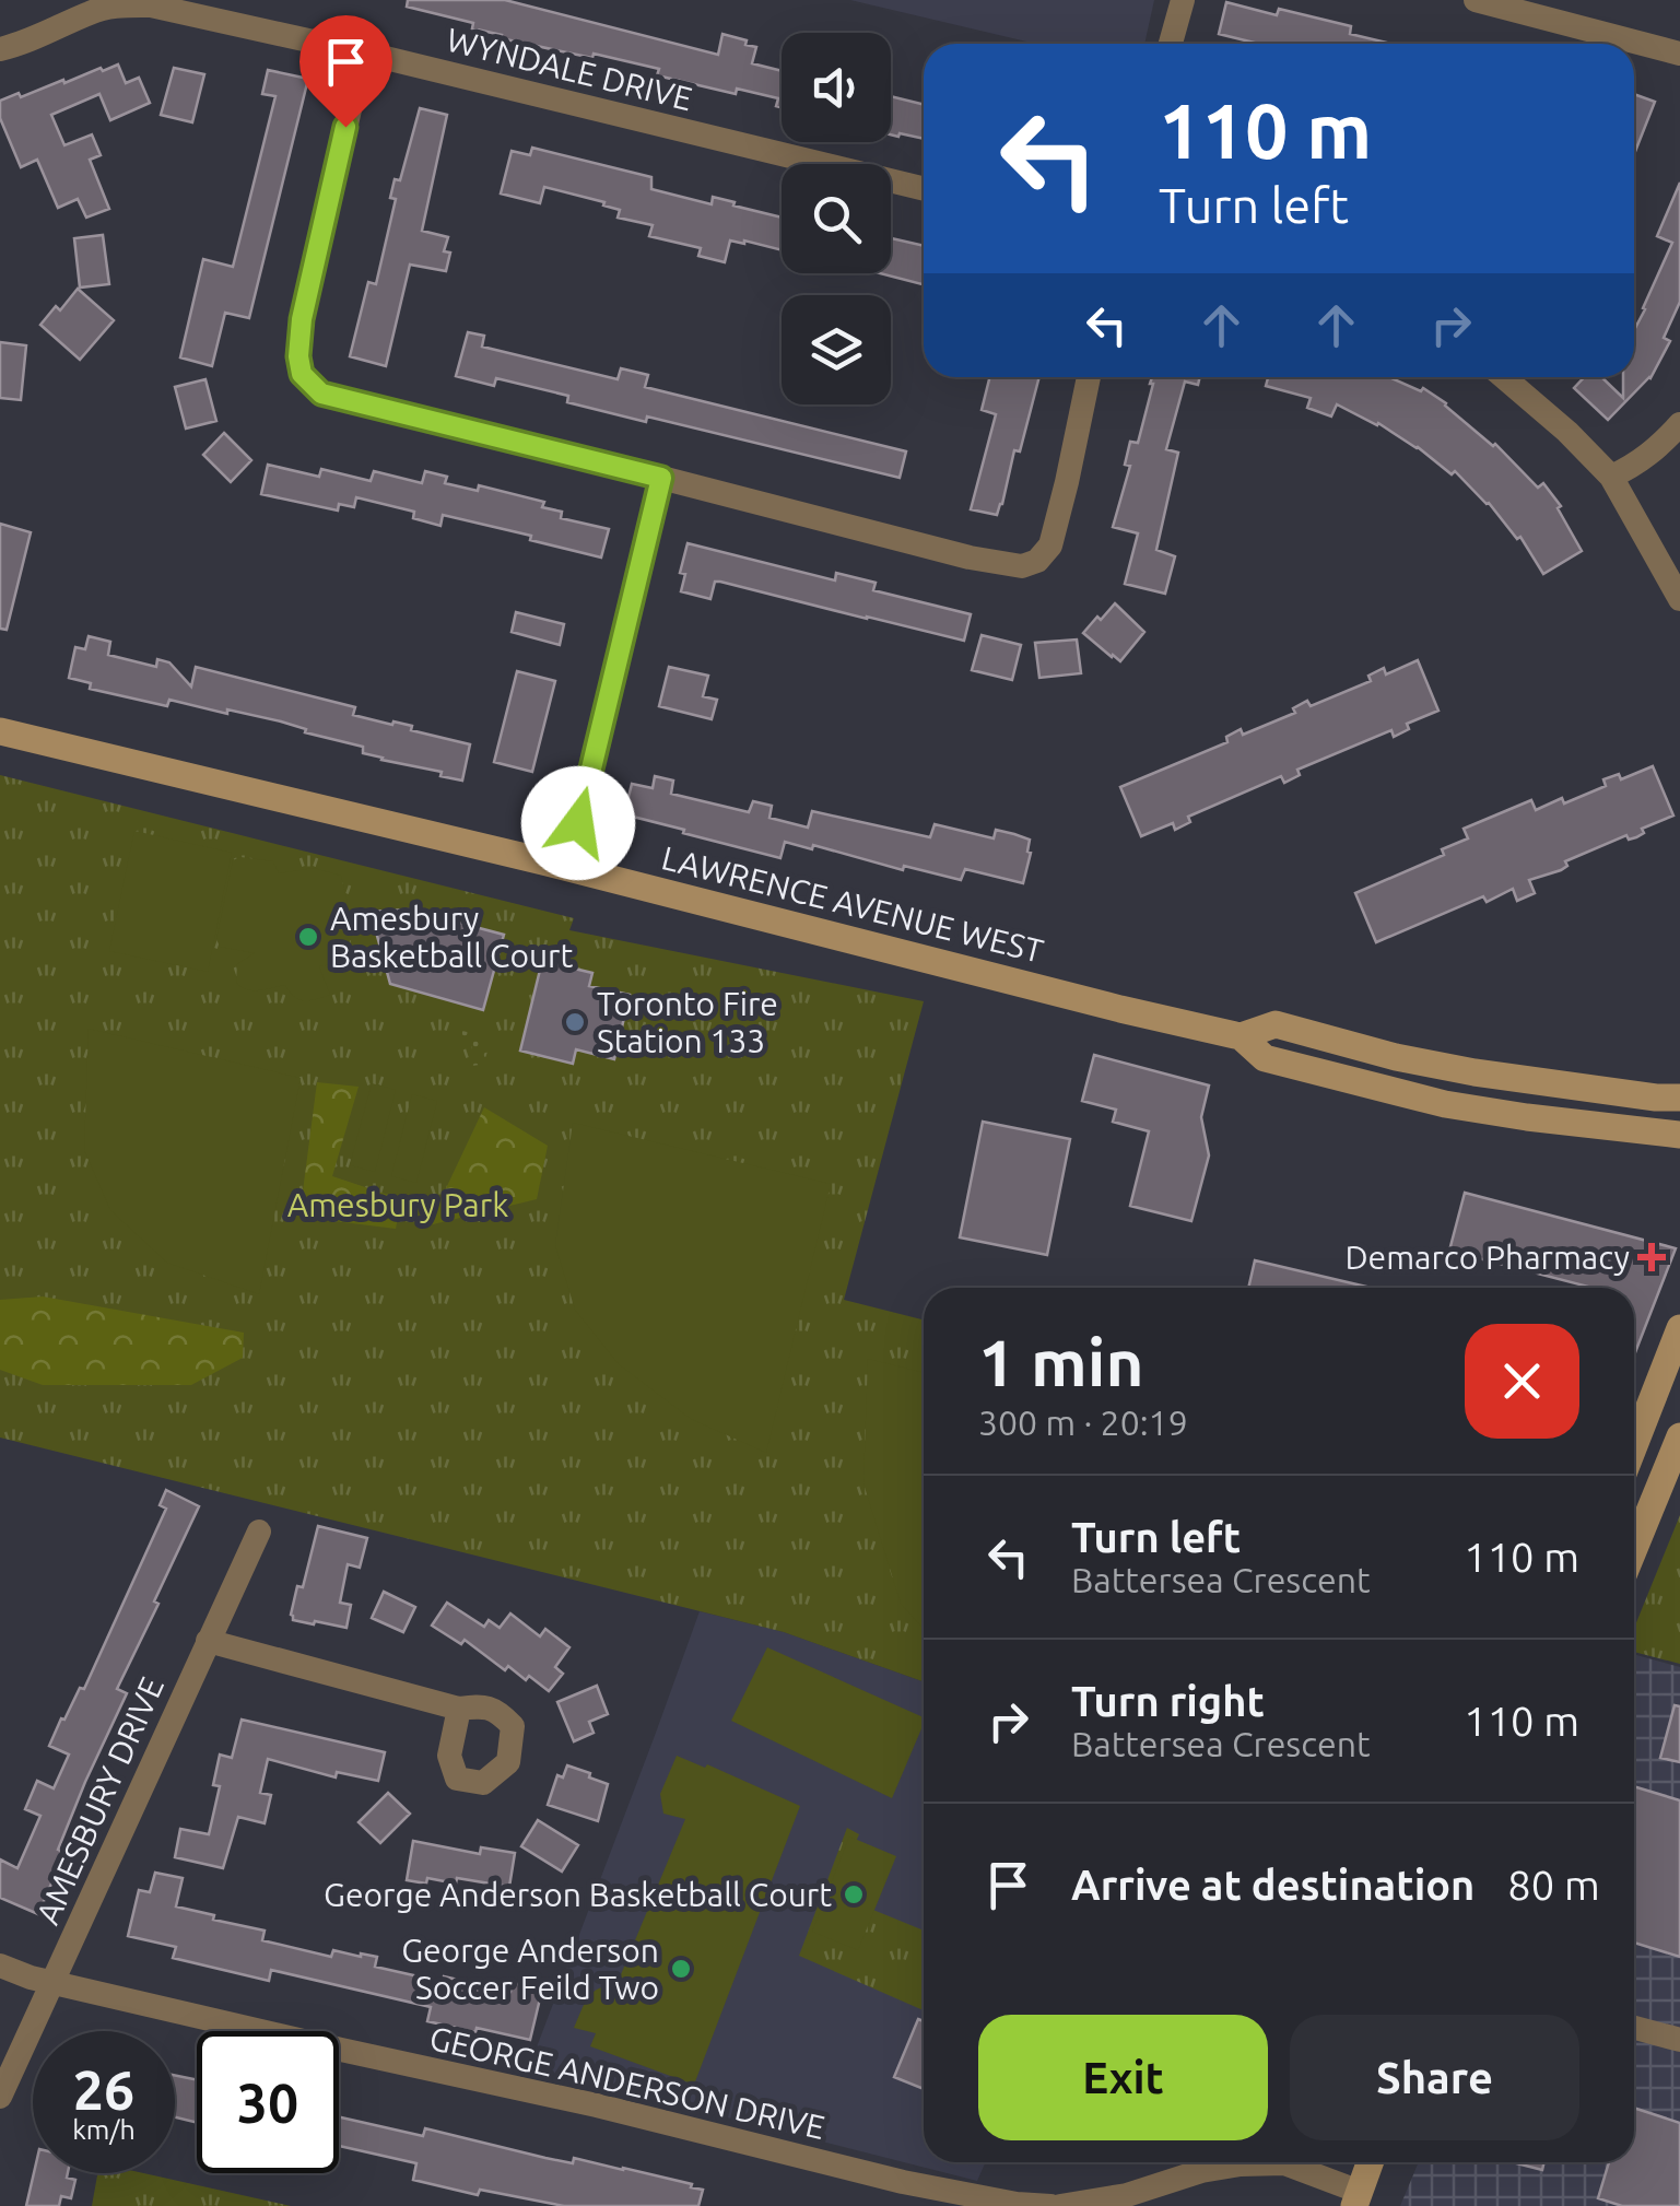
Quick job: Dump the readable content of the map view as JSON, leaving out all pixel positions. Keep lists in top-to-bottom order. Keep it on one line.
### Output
{"streets":{"main road":["LAWRENCE AVENUE WEST"],"street":["WYNDALE DRIVE","AMESBURY DRIVE","GEORGE ANDERSON DRIVE"]},"crossings":[["AMESBURY DRIVE","GEORGE ANDERSON DRIVE"]],"parks":["Amesbury Park"],"places":{"other":["Amesbury Basketball Court","Toronto Fire Station 133","George Anderson Basketball Court","George Anderson Soccer Feild Two"],"health":["Demarco Pharmacy"]},"page":{"turn":["110 m","Turn left"],"heading":["1 min","300 m · 20:19"],"list":[{"name":"Turn left","note":"Battersea Crescent","value":"110 m"},{"name":"Turn right","note":"Battersea Crescent","value":"110 m"},{"name":"Arrive at destination","value":"80 m"}],"buttons":["Exit","Share"],"speed":"26 km/h","limit":"30"}}
